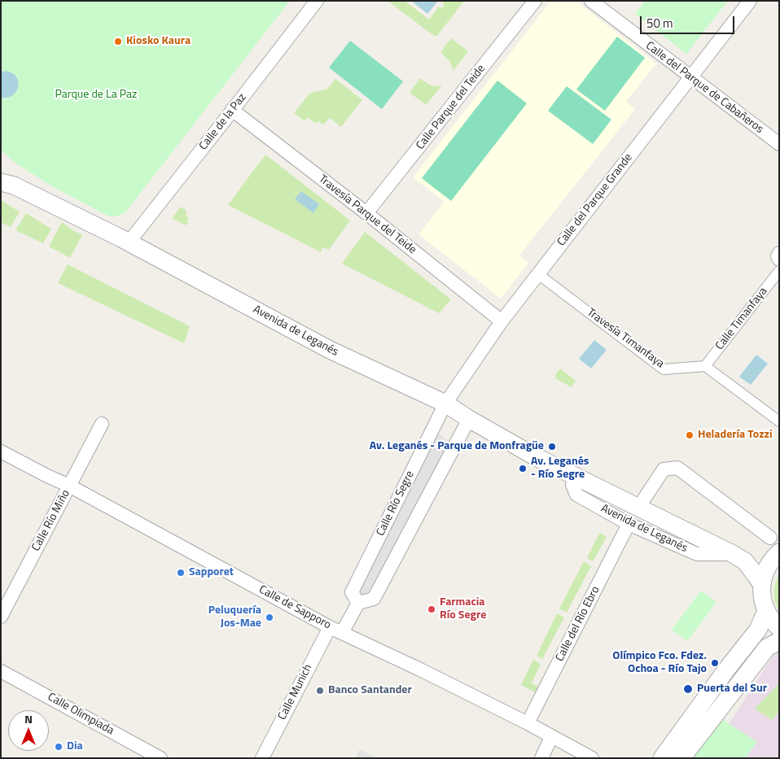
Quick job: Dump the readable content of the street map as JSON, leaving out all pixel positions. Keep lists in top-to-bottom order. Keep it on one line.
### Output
{"streets":{"street":["Calle del Parque de Cabañeros","Calle Parque del Teide","Calle de la Paz","Calle del Parque Grande","Travesía Parque del Teide","Calle Timanfaya","Avenida de Leganés","Travesía Timanfaya","Calle Río Segre","Calle Río Miño","Calle de Sapporo","Calle del Río Ebro","Calle Munich","Calle Olimpiada"]},"crossings":[["Calle del Parque de Cabañeros","Calle del Parque Grande"],["Calle Parque del Teide","Travesía Parque del Teide"],["Calle de la Paz","Travesía Parque del Teide"],["Calle de la Paz","Avenida de Leganés"],["Calle del Parque Grande","Travesía Parque del Teide"],["Calle del Parque Grande","Avenida de Leganés"],["Calle del Parque Grande","Travesía Timanfaya"],["Calle del Parque Grande","Calle Río Segre"],["Calle Timanfaya","Travesía Timanfaya"],["Avenida de Leganés","Calle Río Segre"],["Avenida de Leganés","Calle del Río Ebro"],["Calle Río Miño","Calle de Sapporo"],["Calle de Sapporo","Calle del Río Ebro"],["Calle de Sapporo","Calle Munich"]],"parks":["Parque de La Paz"],"places":["Kiosko Kaura","Heladería Tozzi","Av. Leganés - Parque de Monfragüe","Av. Leganés - Río Segre","Sapporet","Farmacia Río Segre","Peluquería Jos-Mae","Olímpico Fco. Fdez. Ochoa - Río Tajo","Puerta del Sur","Banco Santander","Dia"],"scale_bar":"50 m","north":"top"}
